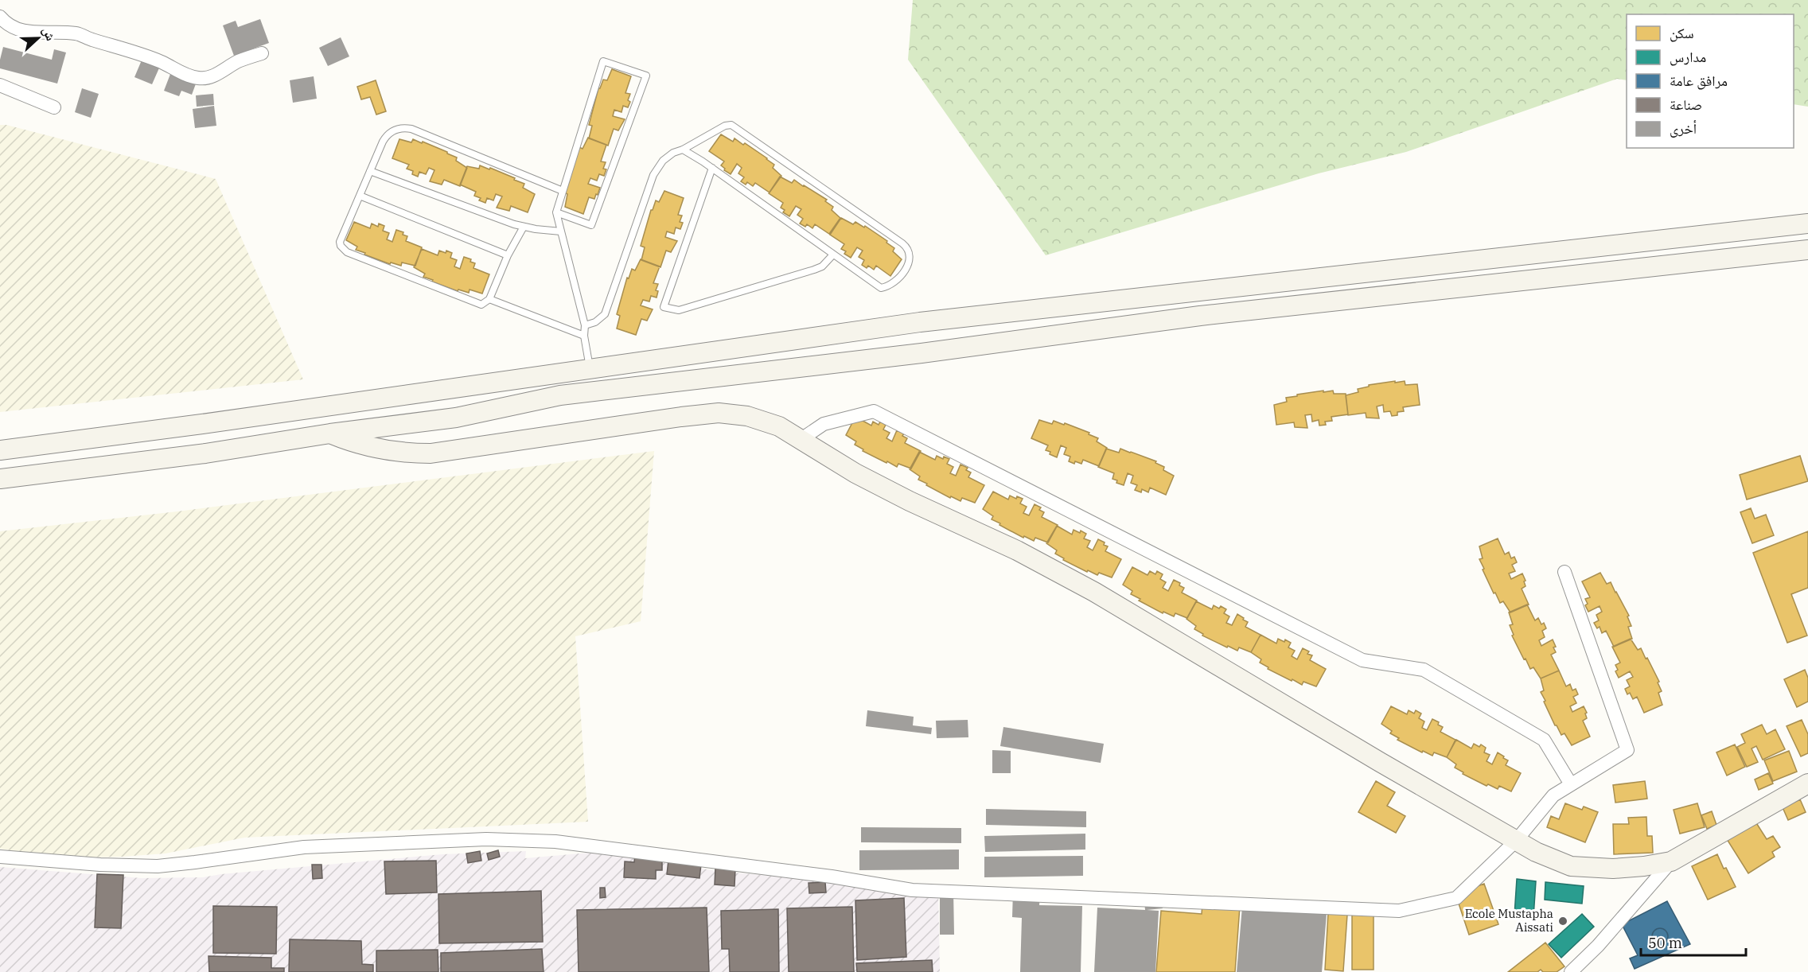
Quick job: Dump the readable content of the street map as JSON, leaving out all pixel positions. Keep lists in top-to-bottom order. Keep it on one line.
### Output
{"places":["Ecole Mustapha Aissati"],"legend":["سكن","مدارس","مرافق عامة","صناعة","أخرى"],"scale_bar":"50 m","north":"right"}
